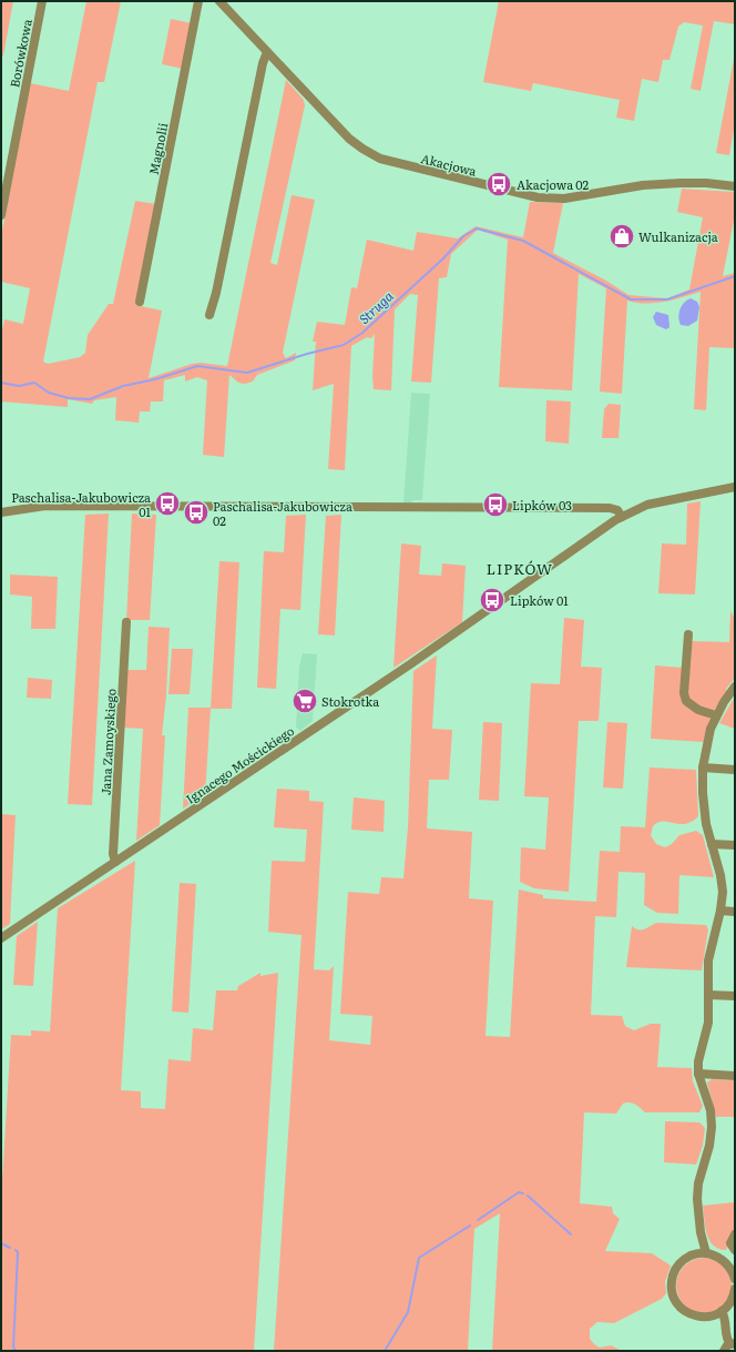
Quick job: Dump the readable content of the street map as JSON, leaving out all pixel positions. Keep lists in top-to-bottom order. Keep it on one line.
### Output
{"streets":{"street":["Borówkowa","Magnolii","Akacjowa","Jana Zamoyskiego","Ignacego Mościckiego"]},"crossings":[["Jana Zamoyskiego","Ignacego Mościckiego"]],"districts":["LIPKÓW"],"water":["Struga"],"places":{"bus stop":["Akacjowa 02","Paschalisa-Jakubowicza 01","Lipków 03","Paschalisa-Jakubowicza 02","Lipków 01"],"shop":["Wulkanizacja"],"supermarket":["Stokrotka"]}}
